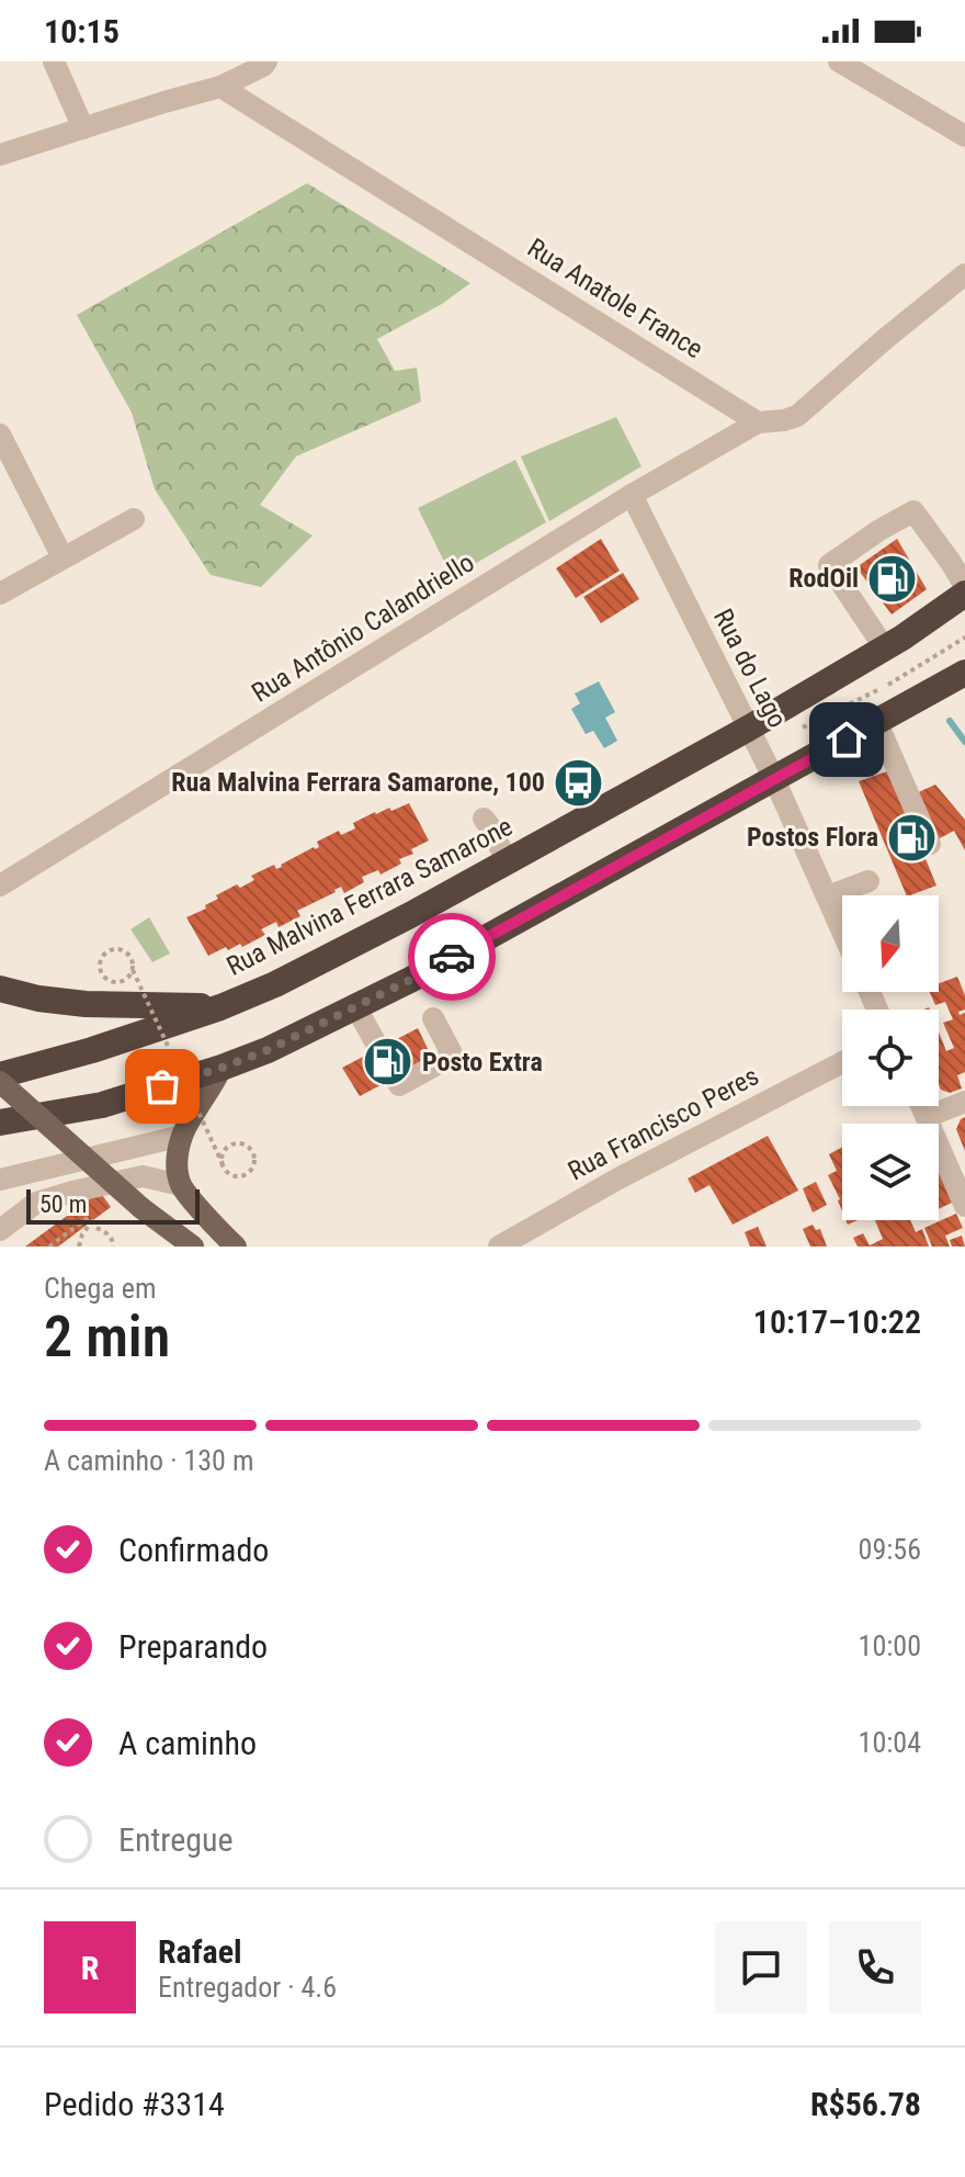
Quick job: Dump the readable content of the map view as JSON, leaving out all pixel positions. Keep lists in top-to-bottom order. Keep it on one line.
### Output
{"streets":{"highway":["Rua Malvina Ferrara Samarone"],"street":["Rua Anatole France","Rua Antônio Calandriello","Rua do Lago","Rua Francisco Peres"]},"crossings":[["Rua Anatole France","Rua Antônio Calandriello"],["Rua Antônio Calandriello","Rua do Lago"],["Rua do Lago","Rua Malvina Ferrara Samarone"]],"places":{"fuel station":["RodOil","Postos Flora","Posto Extra"],"bus stop":["Rua Malvina Ferrara Samarone, 100"]},"scale_bar":"50 m","north":"bottom","page":{"status":"10:15","scale":"50 m","heading":["2 min","Chega em","10:17–10:22"],"panel":["Rafael","Entregador · 4.6","Pedido #3314","R$56.78"],"bar":"A caminho · 130 m","list":[["Confirmado","09:56"],["Preparando","10:00"],["A caminho","10:04"],"Entregue"],"round":"R"}}
